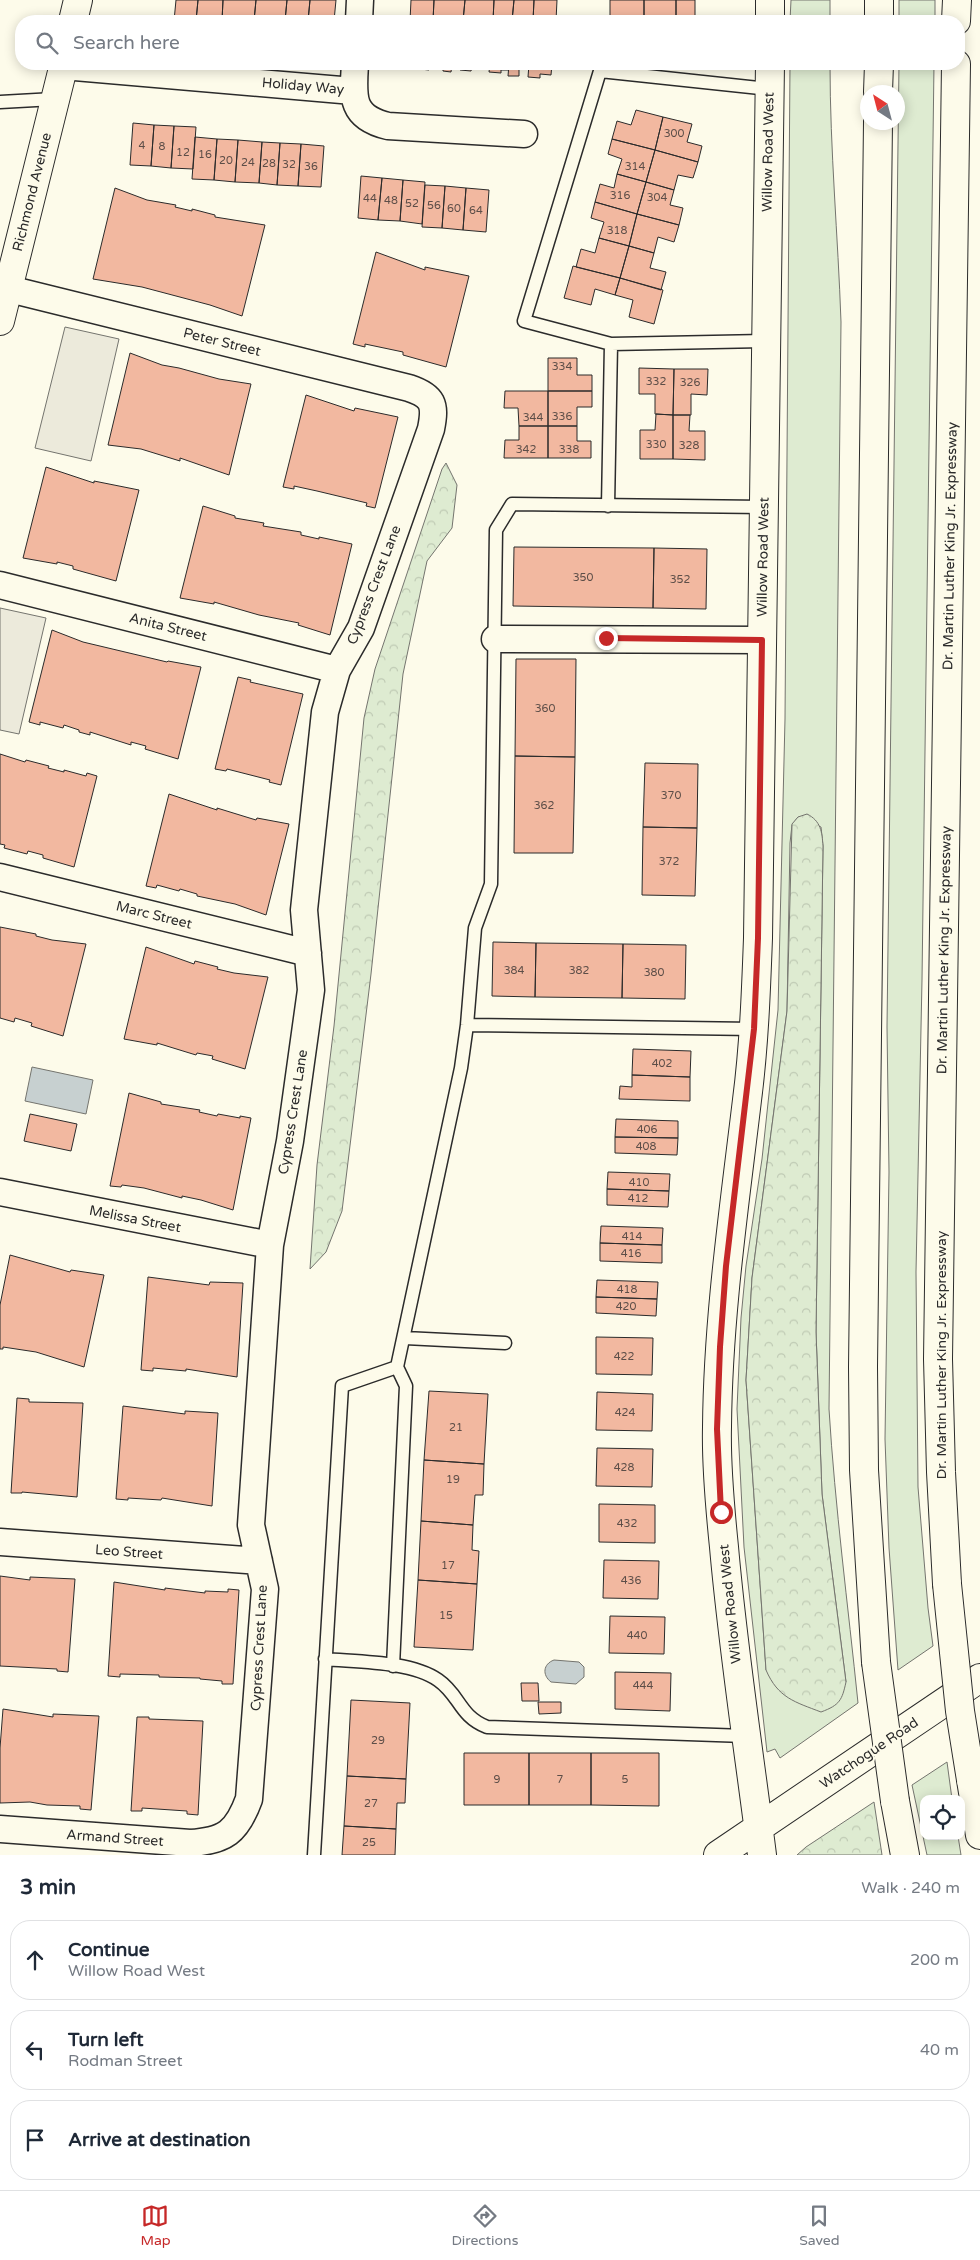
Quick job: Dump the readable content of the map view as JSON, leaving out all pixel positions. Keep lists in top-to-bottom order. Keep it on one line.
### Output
{"streets":{"main road":["Willow Road West","Richmond Avenue","Dr. Martin Luther King Jr. Expressway","Watchogue Road"],"street":["Holiday Way","Peter Street","Cypress Crest Lane","Anita Street","Marc Street","Melissa Street","Leo Street","Armand Street"]},"crossings":[["Willow Road West","Watchogue Road"],["Richmond Avenue","Peter Street"],["Peter Street","Cypress Crest Lane"],["Cypress Crest Lane","Anita Street"],["Cypress Crest Lane","Marc Street"],["Cypress Crest Lane","Melissa Street"],["Cypress Crest Lane","Leo Street"],["Cypress Crest Lane","Armand Street"]],"house_numbers":["300","4","8","12","16","20","24","28","32","36","314","316","304","44","48","52","56","60","64","318","334","332","326","336","344","330","328","342","338","350","352","360","370","362","372","384","382","380","402","406","408","410","412","414","416","418","420","422","424","21","428","19","432","17","436","15","440","444","29","9","7","5","27","25"],"north":"top left","page":{"search":"Search here","heading":["3 min","Walk · 240 m"],"list":[["Continue","Willow Road West","200 m"],["Turn left","Rodman Street","40 m"],"Arrive at destination"],"nav":["Map","Directions","Saved"]}}
